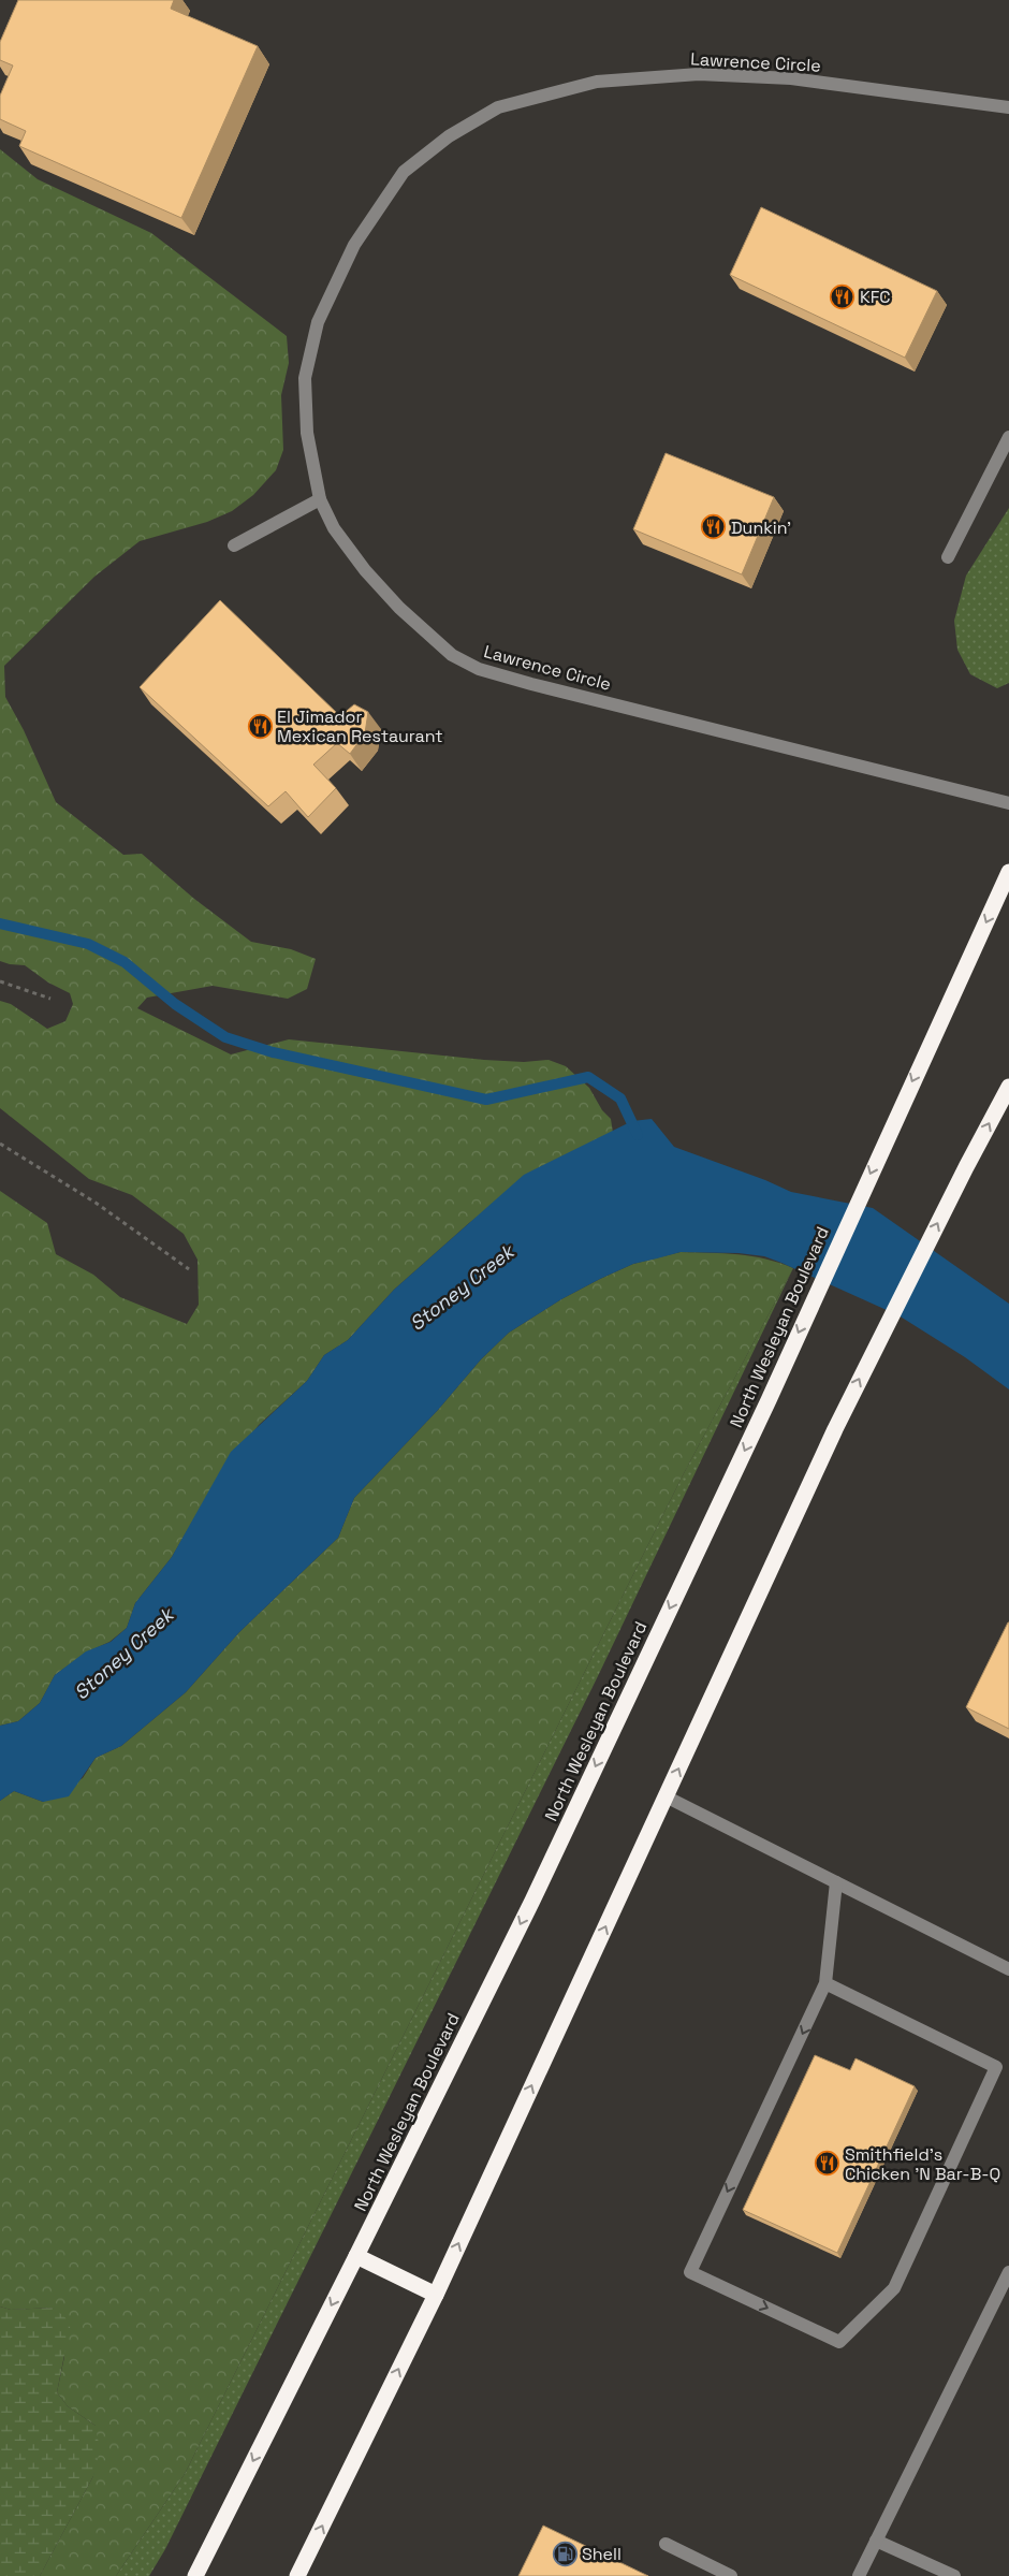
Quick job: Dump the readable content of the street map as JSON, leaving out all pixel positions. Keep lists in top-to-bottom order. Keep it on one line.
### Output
{"streets":{"highway":["North Wesleyan Boulevard"],"street":["Lawrence Circle"]},"water":["Stoney Creek"],"places":{"restaurant":["KFC","Dunkin'","El Jimador Mexican Restaurant","Smithfield's Chicken 'N Bar-B-Q"],"fuel station":["Shell"]}}
